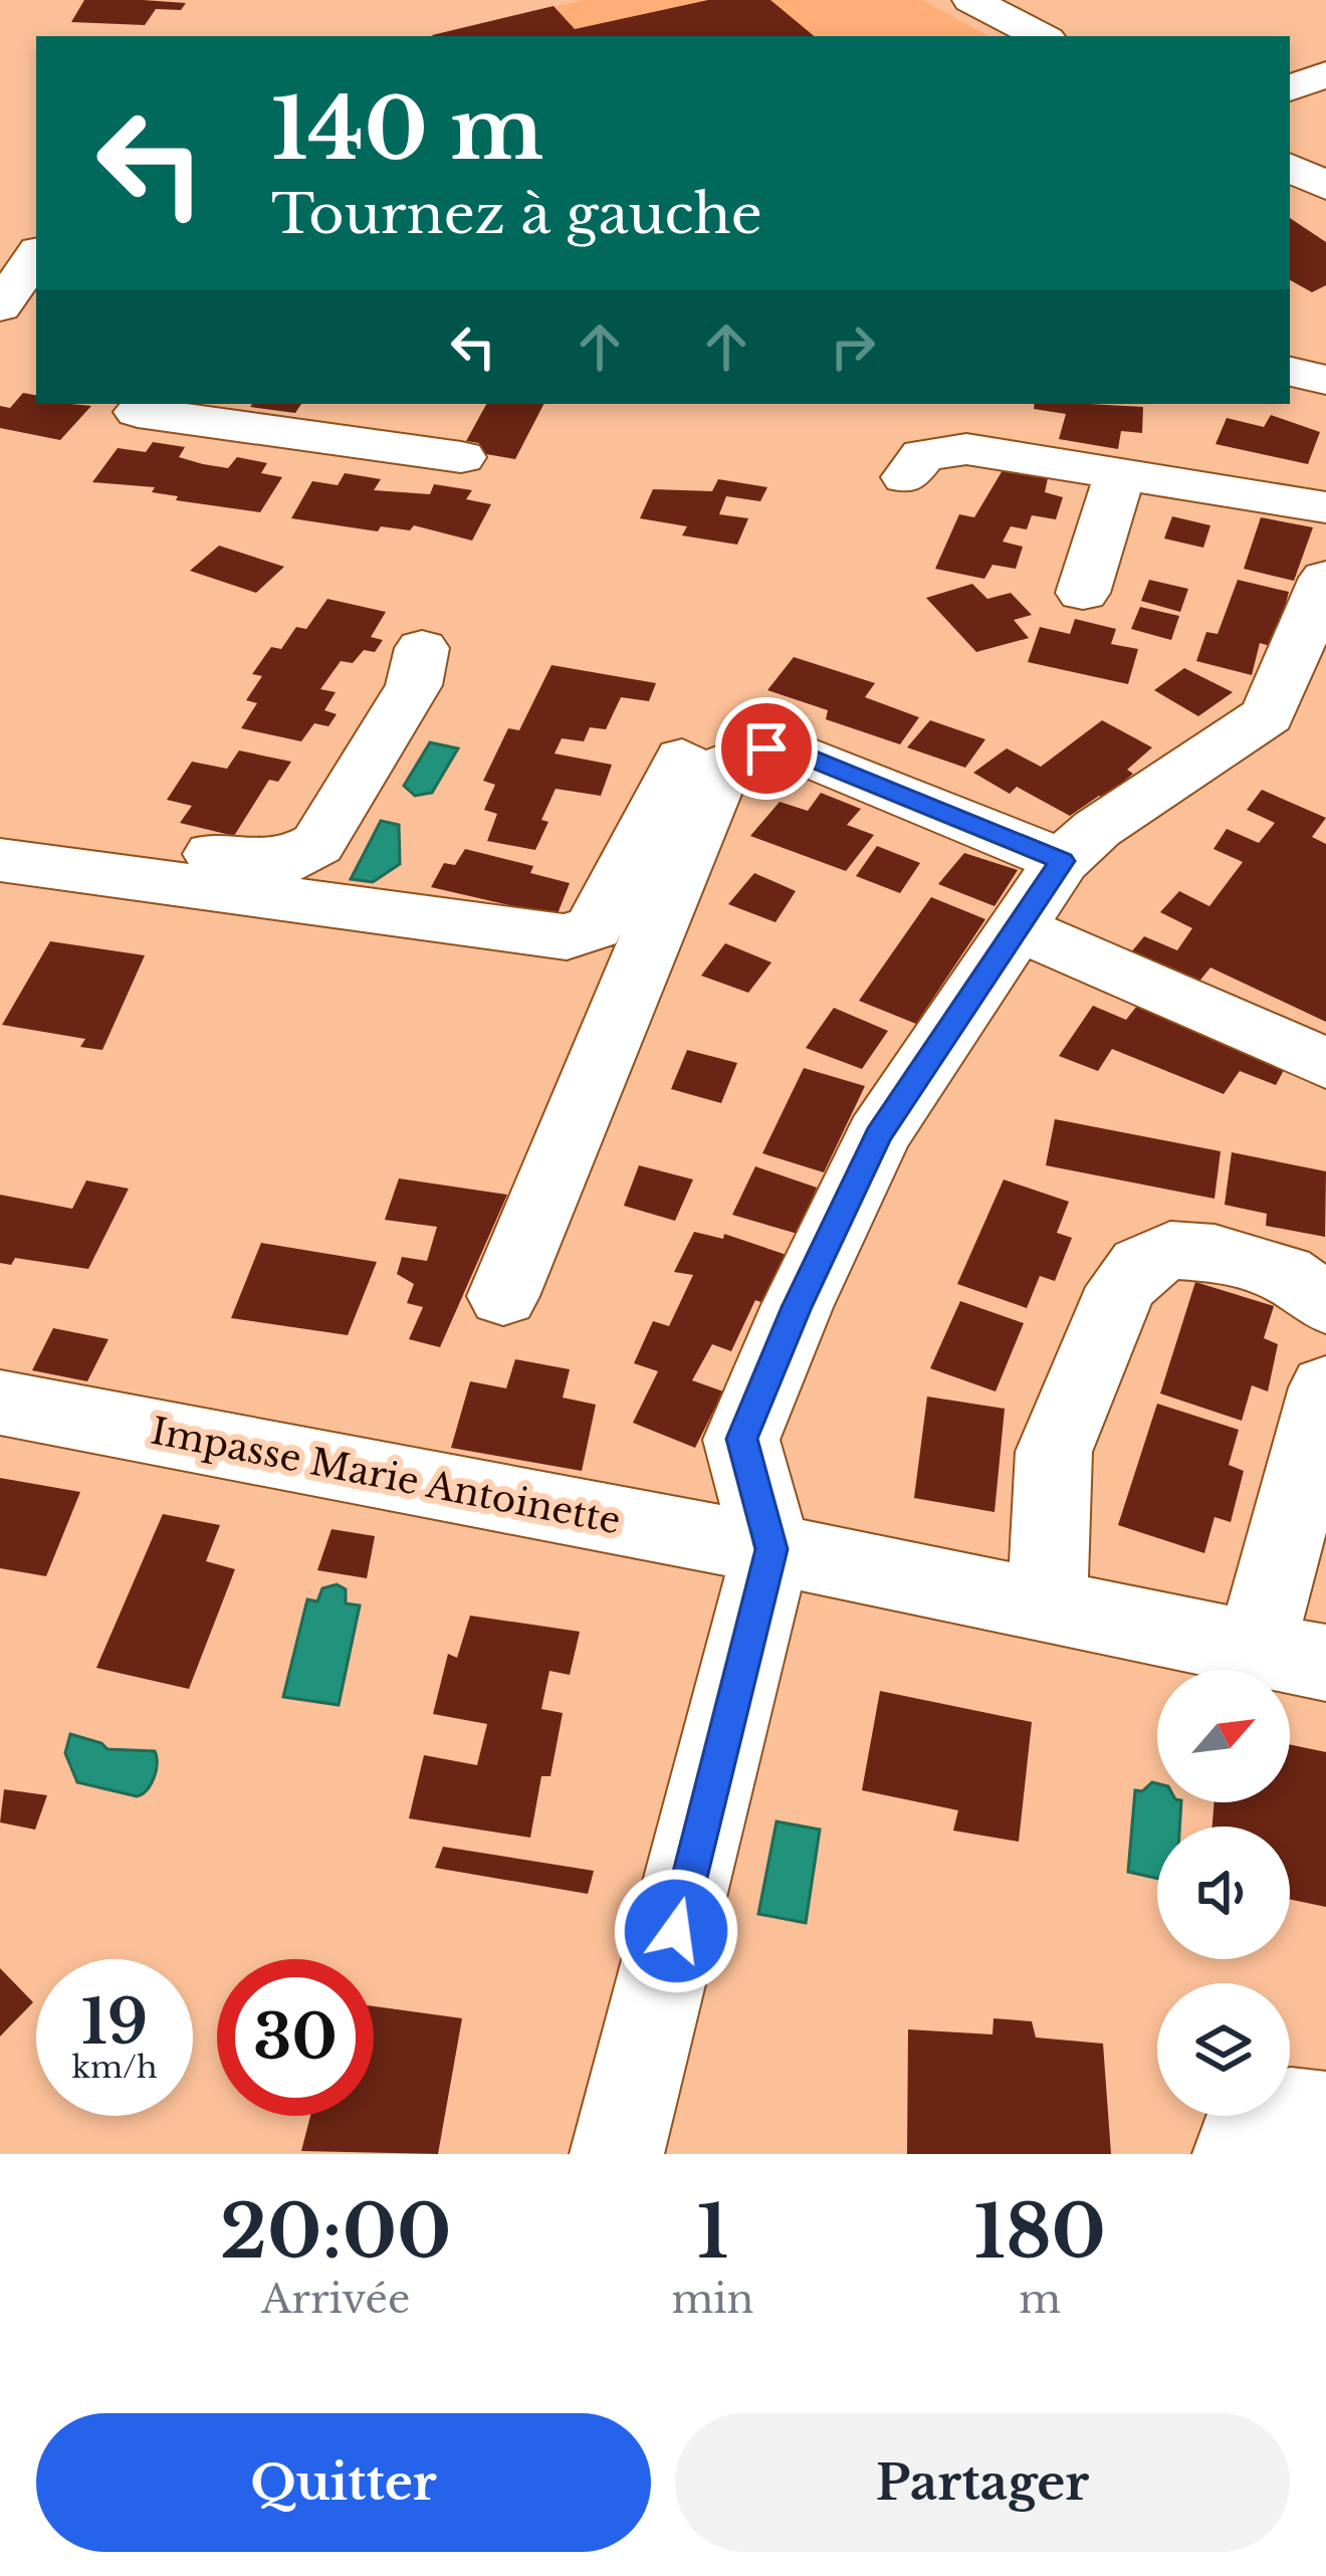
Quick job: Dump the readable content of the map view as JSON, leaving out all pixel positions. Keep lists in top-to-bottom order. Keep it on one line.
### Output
{"streets":{"street":["Impasse Marie Antoinette"]},"north":"top right","page":{"turn":["140 m","Tournez à gauche"],"speed":"19 km/h","limit":"30","eta":["20:00","Arrivée","1","min","180","m"],"buttons":["Quitter","Partager"]}}
